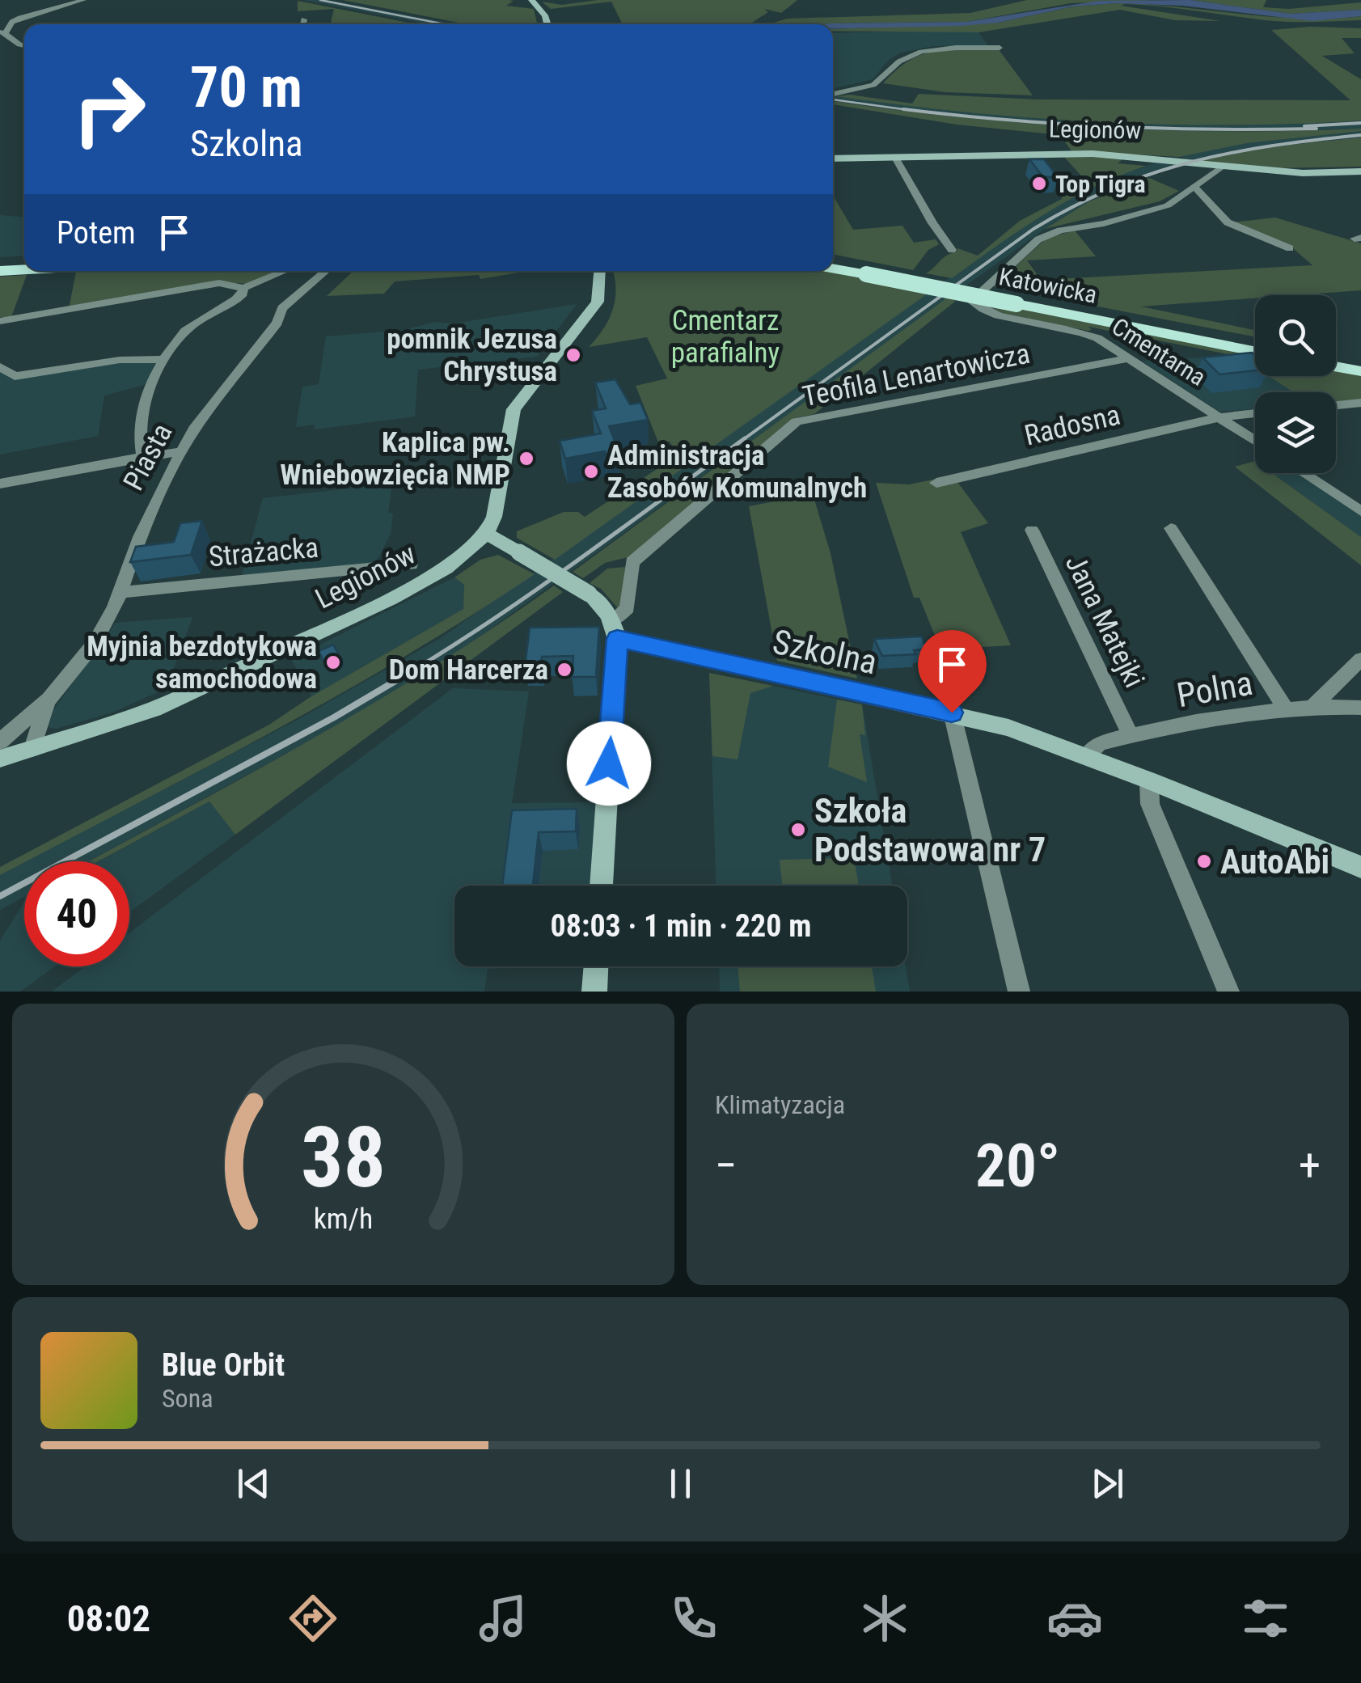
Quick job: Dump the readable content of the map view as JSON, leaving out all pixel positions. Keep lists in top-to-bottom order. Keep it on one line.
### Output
{"streets":{"main road":["Katowicka"],"street":["Legionów","Cmentarna","Teofila Lenartowicza","Radosna","Piasta","Strażacka","Jana Matejki","Szkolna","Polna"]},"crossings":[["Legionów","Cmentarna"],["Legionów","Piasta"],["Cmentarna","Teofila Lenartowicza"],["Cmentarna","Radosna"],["Teofila Lenartowicza","Szkolna"],["Piasta","Strażacka"],["Jana Matejki","Polna"],["Szkolna","Polna"]],"parks":["Cmentarz parafialny"],"places":["Top Tigra","pomnik Jezusa Chrystusa","Kaplica pw. Wniebowzięcia NMP","Administracja Zasobów Komunalnych","Myjnia bezdotykowa samochodowa","Dom Harcerza","Szkoła Podstawowa nr 7","AutoAbi"],"page":{"turn":["70 m","Szkolna"],"then":"Potem","limit":"40","trip":"08:03 · 1 min · 220 m","tile":"Klimatyzacja","heat":["−","20°","+"],"song":["Blue Orbit","Sona"],"tabs":"08:02","gauge":["38","km/h"]}}
